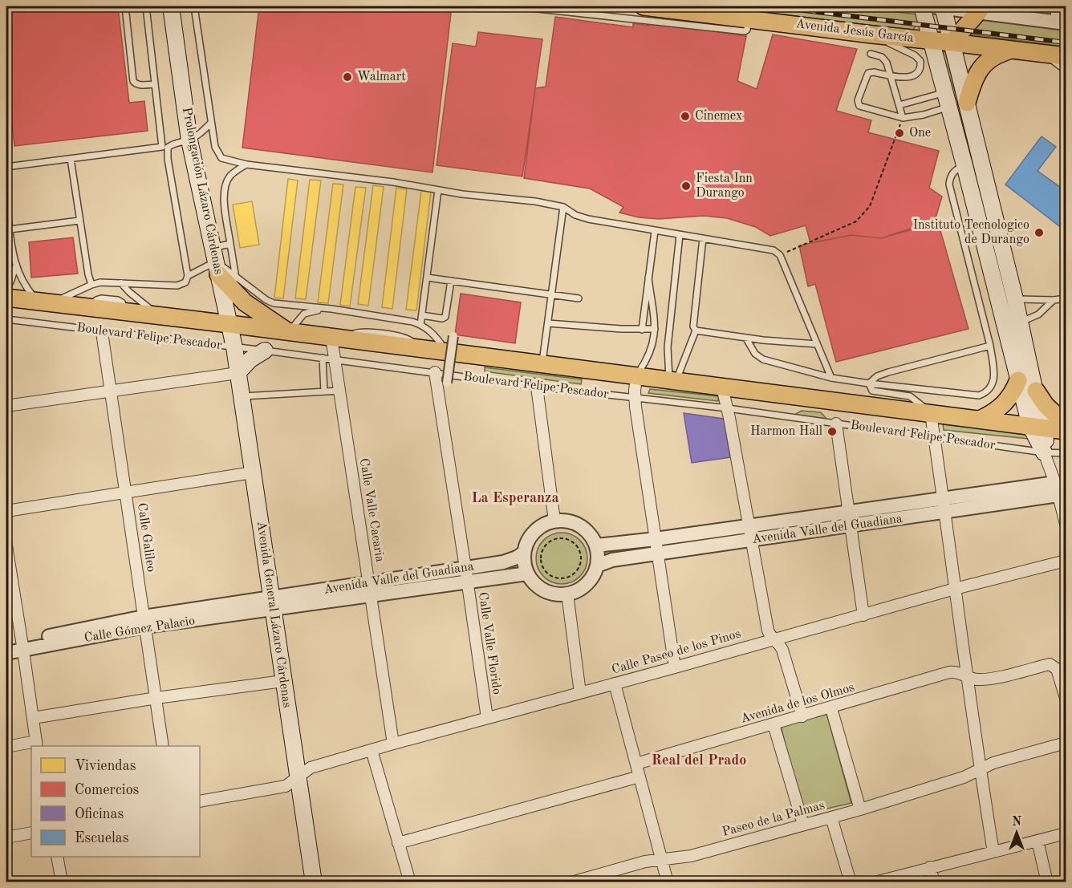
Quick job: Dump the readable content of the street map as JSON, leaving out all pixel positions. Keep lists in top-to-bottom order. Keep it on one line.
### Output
{"streets":{"main road":["Avenida Jesús García","Prolongación Lázaro Cárdenas","Boulevard Felipe Pescador","Avenida General Lázaro Cárdenas"],"street":["Calle Valle Cacaria","Avenida Valle del Guadiana","Calle Galileo","Calle Gómez Palacio","Calle Valle Florido","Calle Paseo de los Pinos","Avenida de los Olmos","Paseo de la Palmas"]},"crossings":[["Prolongación Lázaro Cárdenas","Boulevard Felipe Pescador"],["Prolongación Lázaro Cárdenas","Avenida General Lázaro Cárdenas"],["Boulevard Felipe Pescador","Calle Valle Cacaria"],["Boulevard Felipe Pescador","Calle Galileo"],["Boulevard Felipe Pescador","Avenida General Lázaro Cárdenas"],["Boulevard Felipe Pescador","Calle Valle Florido"],["Calle Valle Cacaria","Avenida Valle del Guadiana"],["Calle Valle Cacaria","Calle Paseo de los Pinos"],["Avenida Valle del Guadiana","Avenida General Lázaro Cárdenas"],["Avenida Valle del Guadiana","Calle Gómez Palacio"],["Avenida Valle del Guadiana","Calle Valle Florido"],["Calle Galileo","Calle Gómez Palacio"],["Avenida General Lázaro Cárdenas","Calle Gómez Palacio"],["Avenida General Lázaro Cárdenas","Calle Paseo de los Pinos"],["Calle Valle Florido","Calle Paseo de los Pinos"]],"districts":["La Esperanza","Real del Prado"],"places":["Walmart","Cinemex","One","Fiesta Inn Durango","Instituto Tecnologico de Durango","Harmon Hall"],"legend":["Viviendas","Comercios","Oficinas","Escuelas"],"north":"top"}
